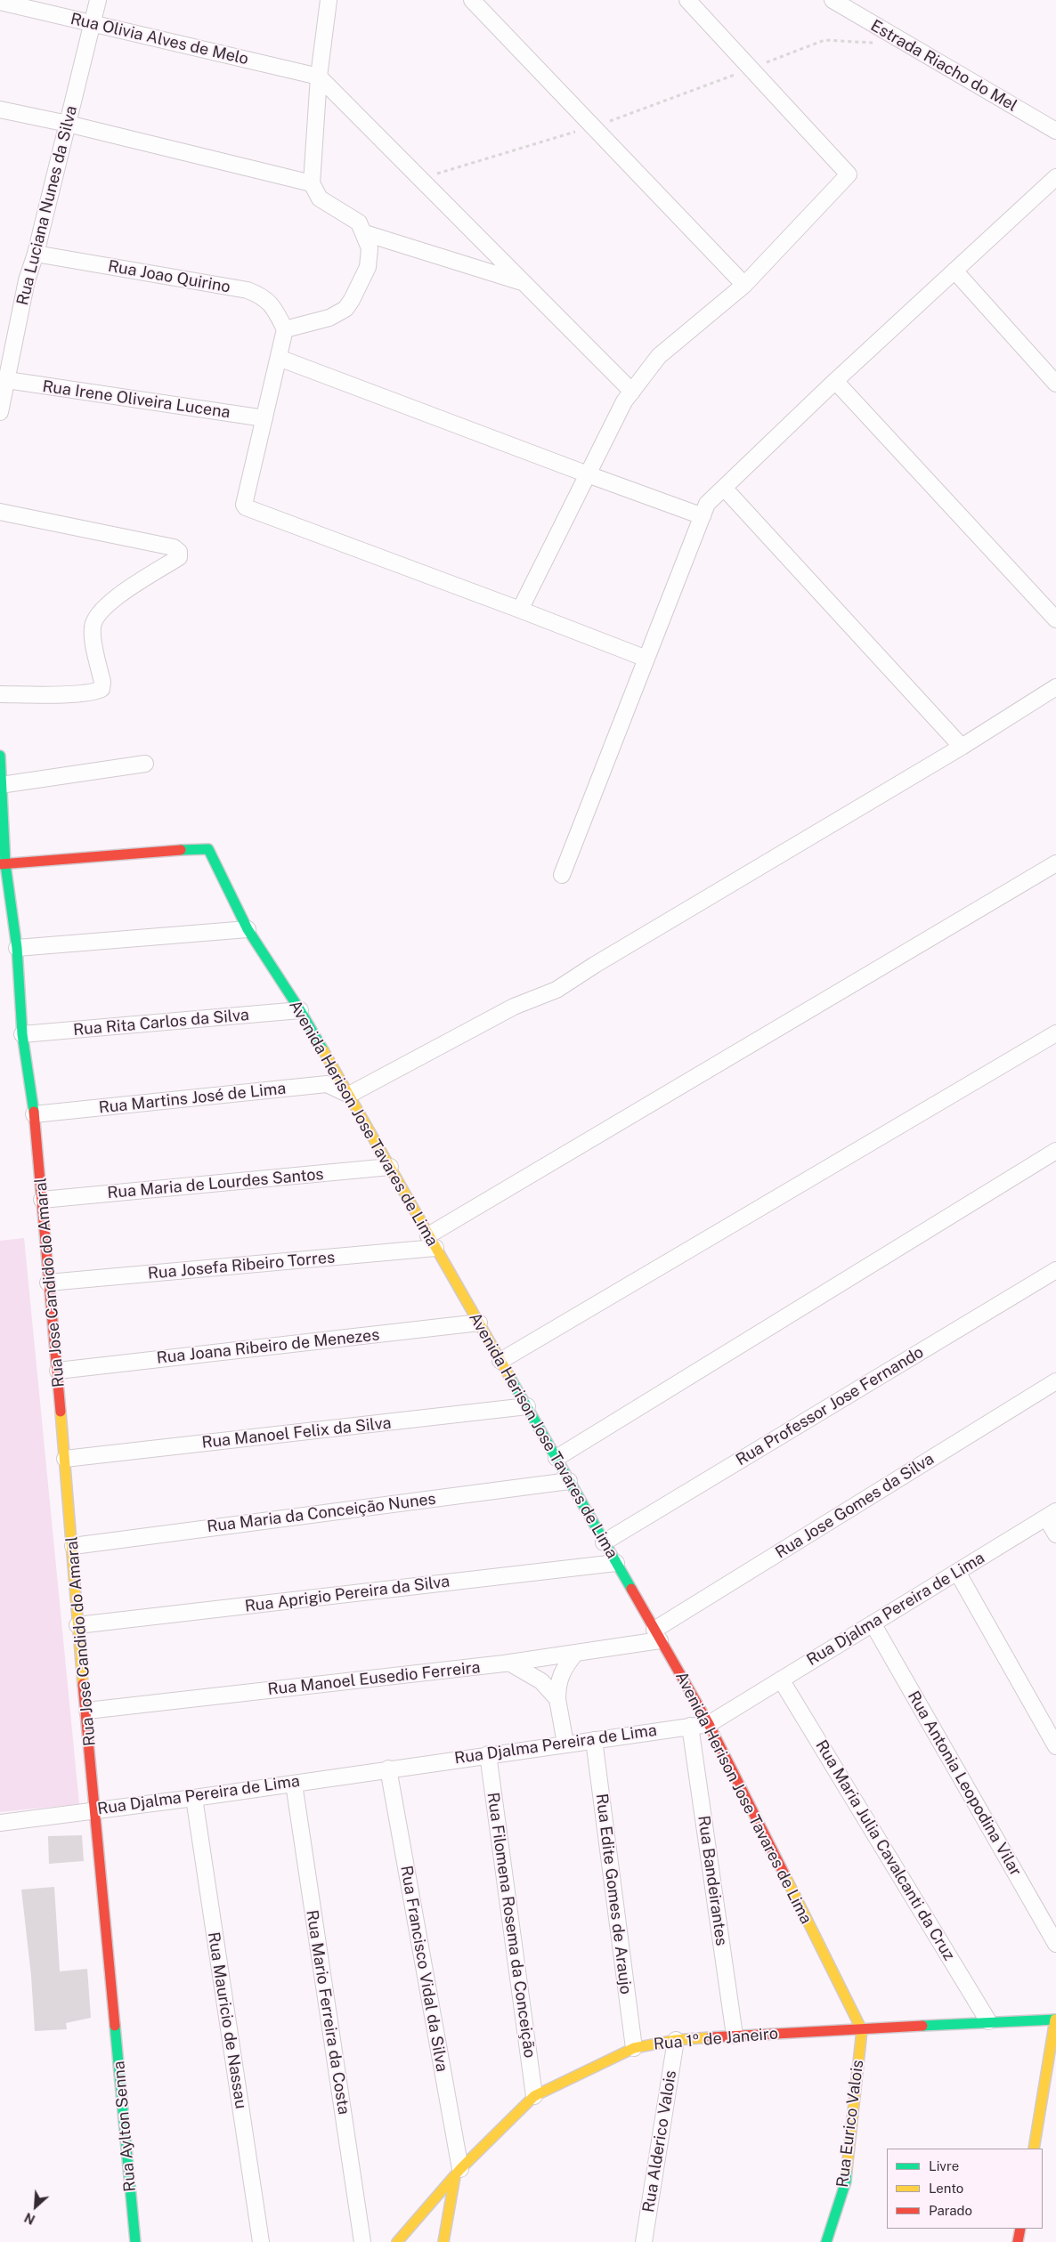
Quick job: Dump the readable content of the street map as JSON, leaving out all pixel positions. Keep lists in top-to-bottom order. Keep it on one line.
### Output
{"streets":{"street":["Rua Olivia Alves de Melo","Estrada Riacho do Mel","Rua Luciana Nunes da Silva","Rua Joao Quirino","Rua Irene Oliveira Lucena","Rua Rita Carlos da Silva","Rua Martins José de Lima","Avenida Herison Jose Tavares de Lima","Rua Maria de Lourdes Santos","Rua Josefa Ribeiro Torres","Rua Jose Candido do Amaral","Rua Joana Ribeiro de Menezes","Rua Professor Jose Fernando","Rua Manoel Felix da Silva","Rua Jose Gomes da Silva","Rua Maria da Conceição Nunes","Rua Aprigio Pereira da Silva","Rua Djalma Pereira de Lima","Rua Manoel Eusedio Ferreira","Rua Antonia Leopodina Vilar","Rua Maria Julia Cavalcanti da Cruz","Rua Bandeirantes","Rua Edite Gomes de Araujo","Rua Filomena Rosema da Conceição","Rua Francisco Vidal da Silva","Rua Mario Ferreira da Costa","Rua Mauricio de Nassau","Rua 1º de Janeiro","Rua Eurico Valois","Rua Aylton Senna","Rua Alderico Valois"]},"crossings":[["Rua Olivia Alves de Melo","Rua Luciana Nunes da Silva"],["Rua Luciana Nunes da Silva","Rua Joao Quirino"],["Rua Luciana Nunes da Silva","Rua Irene Oliveira Lucena"],["Rua Rita Carlos da Silva","Avenida Herison Jose Tavares de Lima"],["Rua Rita Carlos da Silva","Rua Jose Candido do Amaral"],["Rua Martins José de Lima","Avenida Herison Jose Tavares de Lima"],["Rua Martins José de Lima","Rua Jose Candido do Amaral"],["Avenida Herison Jose Tavares de Lima","Rua Maria de Lourdes Santos"],["Avenida Herison Jose Tavares de Lima","Rua Josefa Ribeiro Torres"],["Avenida Herison Jose Tavares de Lima","Rua Jose Candido do Amaral"],["Avenida Herison Jose Tavares de Lima","Rua Joana Ribeiro de Menezes"],["Avenida Herison Jose Tavares de Lima","Rua Professor Jose Fernando"],["Avenida Herison Jose Tavares de Lima","Rua Manoel Felix da Silva"],["Avenida Herison Jose Tavares de Lima","Rua Jose Gomes da Silva"],["Avenida Herison Jose Tavares de Lima","Rua Maria da Conceição Nunes"],["Avenida Herison Jose Tavares de Lima","Rua Aprigio Pereira da Silva"],["Avenida Herison Jose Tavares de Lima","Rua Djalma Pereira de Lima"],["Avenida Herison Jose Tavares de Lima","Rua Manoel Eusedio Ferreira"],["Avenida Herison Jose Tavares de Lima","Rua 1º de Janeiro"],["Avenida Herison Jose Tavares de Lima","Rua Eurico Valois"],["Rua Maria de Lourdes Santos","Rua Jose Candido do Amaral"],["Rua Josefa Ribeiro Torres","Rua Jose Candido do Amaral"],["Rua Jose Candido do Amaral","Rua Joana Ribeiro de Menezes"],["Rua Jose Candido do Amaral","Rua Manoel Felix da Silva"],["Rua Jose Candido do Amaral","Rua Maria da Conceição Nunes"],["Rua Jose Candido do Amaral","Rua Aprigio Pereira da Silva"],["Rua Jose Candido do Amaral","Rua Djalma Pereira de Lima"],["Rua Jose Candido do Amaral","Rua Manoel Eusedio Ferreira"],["Rua Jose Candido do Amaral","Rua Aylton Senna"],["Rua Jose Gomes da Silva","Rua Manoel Eusedio Ferreira"],["Rua Djalma Pereira de Lima","Rua Antonia Leopodina Vilar"],["Rua Djalma Pereira de Lima","Rua Maria Julia Cavalcanti da Cruz"],["Rua Djalma Pereira de Lima","Rua Bandeirantes"],["Rua Djalma Pereira de Lima","Rua Edite Gomes de Araujo"],["Rua Djalma Pereira de Lima","Rua Filomena Rosema da Conceição"],["Rua Djalma Pereira de Lima","Rua Francisco Vidal da Silva"],["Rua Djalma Pereira de Lima","Rua Mario Ferreira da Costa"],["Rua Djalma Pereira de Lima","Rua Mauricio de Nassau"],["Rua Maria Julia Cavalcanti da Cruz","Rua 1º de Janeiro"],["Rua Bandeirantes","Rua 1º de Janeiro"],["Rua Edite Gomes de Araujo","Rua 1º de Janeiro"],["Rua Filomena Rosema da Conceição","Rua 1º de Janeiro"],["Rua Francisco Vidal da Silva","Rua 1º de Janeiro"],["Rua 1º de Janeiro","Rua Eurico Valois"],["Rua 1º de Janeiro","Rua Alderico Valois"]],"legend":["Livre","Lento","Parado"],"north":"bottom left"}
